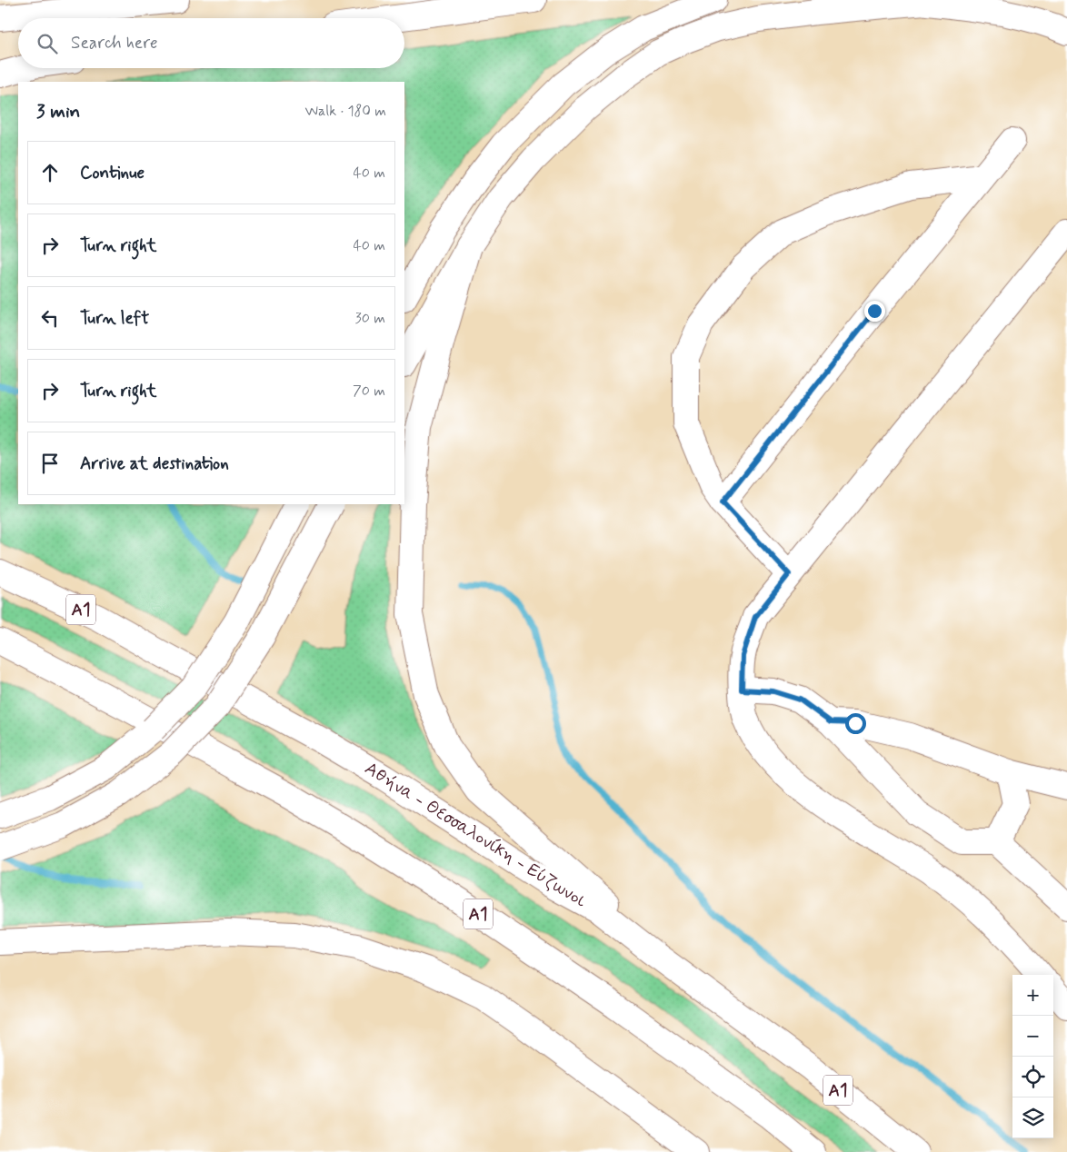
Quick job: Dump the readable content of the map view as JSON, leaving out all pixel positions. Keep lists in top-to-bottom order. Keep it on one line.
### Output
{"streets":{"main road":["Α1","Αθήνα - Θεσσαλονίκη - Εύζωνοι"]},"page":{"search":"Search here","heading":["3 min","Walk · 180 m"],"list":[["Continue","40 m"],["Turn right","40 m"],["Turn left","30 m"],["Turn right","70 m"],"Arrive at destination"],"map_buttons":["+","−"]}}
